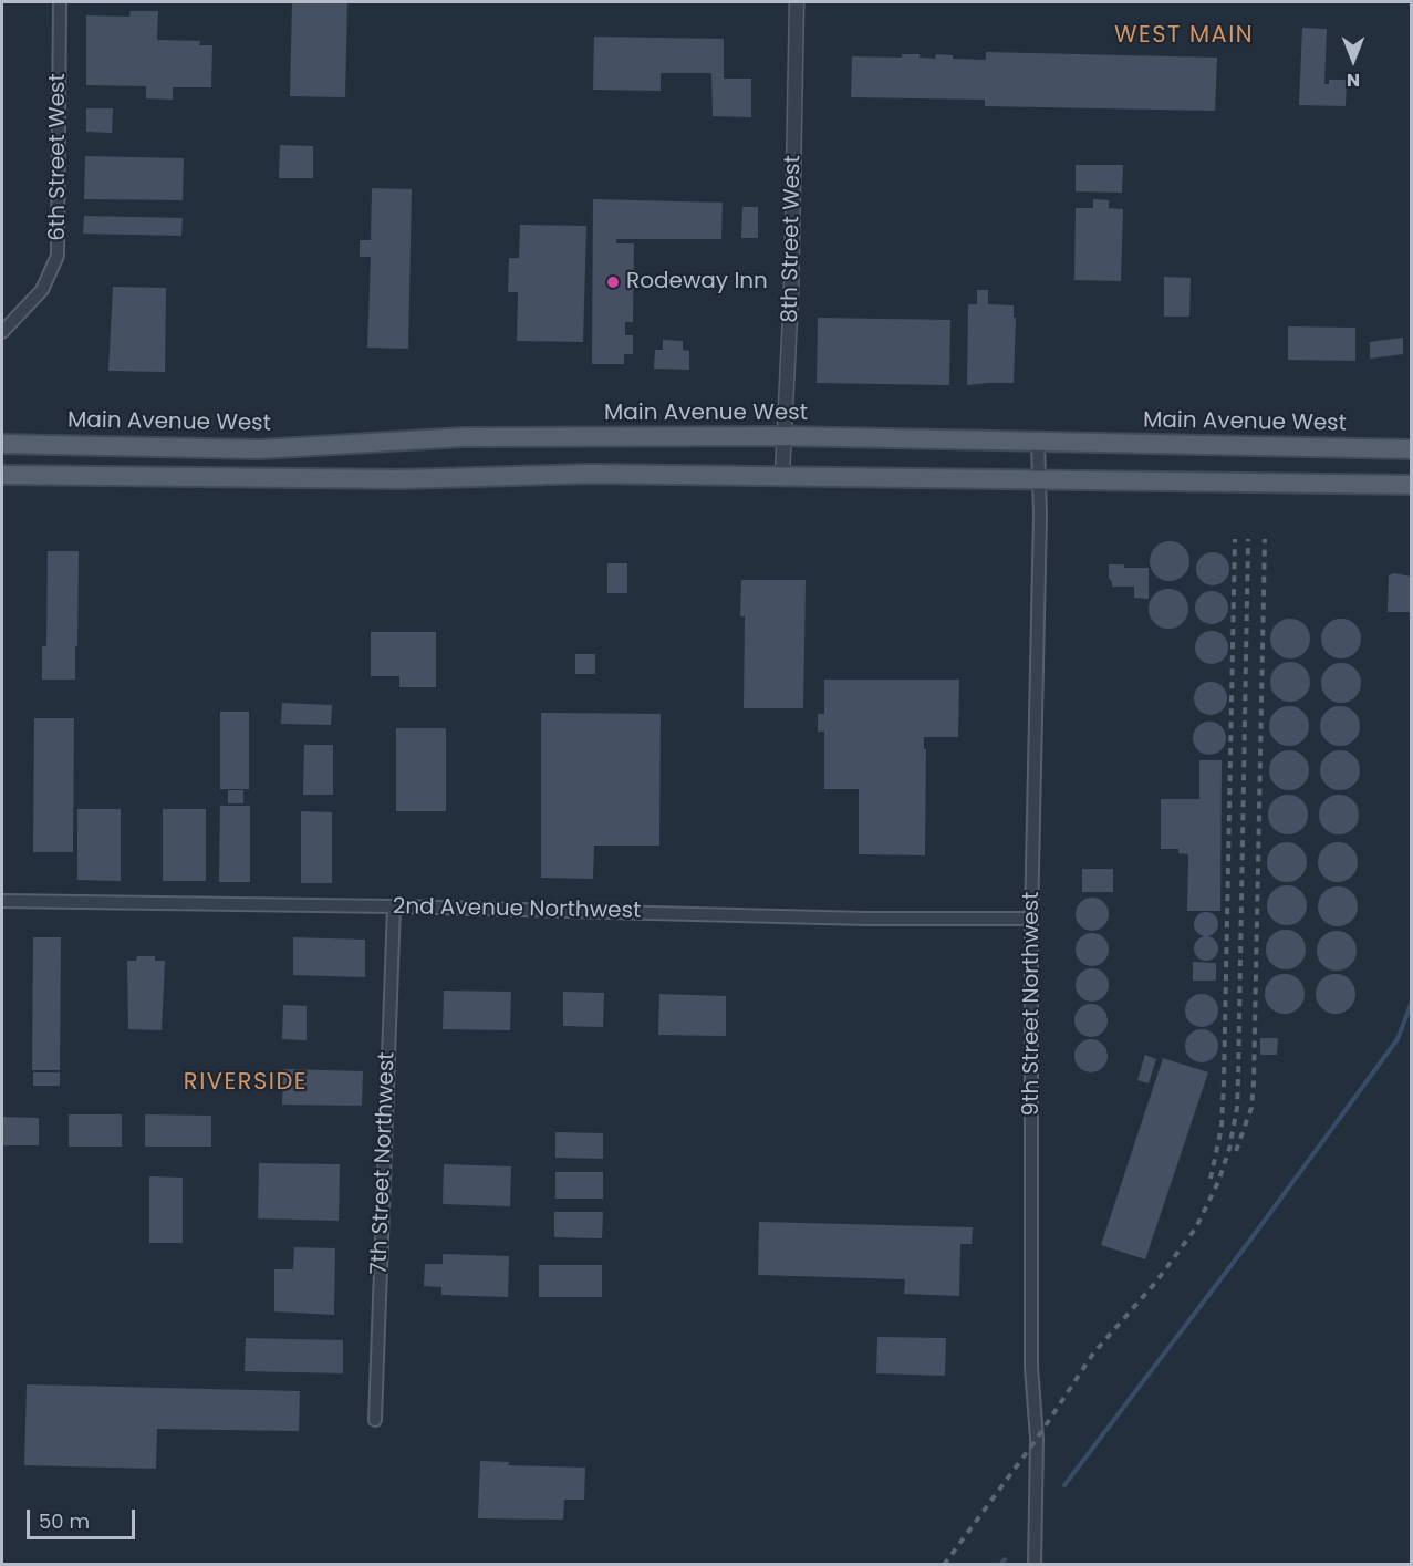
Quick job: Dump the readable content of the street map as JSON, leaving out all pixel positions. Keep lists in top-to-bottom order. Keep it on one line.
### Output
{"streets":{"main road":["Main Avenue West"],"street":["6th Street West","8th Street West","2nd Avenue Northwest","9th Street Northwest","7th Street Northwest"]},"crossings":[["8th Street West","Main Avenue West"],["Main Avenue West","9th Street Northwest"],["2nd Avenue Northwest","9th Street Northwest"],["2nd Avenue Northwest","7th Street Northwest"]],"districts":["WEST MAIN","RIVERSIDE"],"places":["Rodeway Inn"],"scale_bar":"50 m","north":"bottom"}
